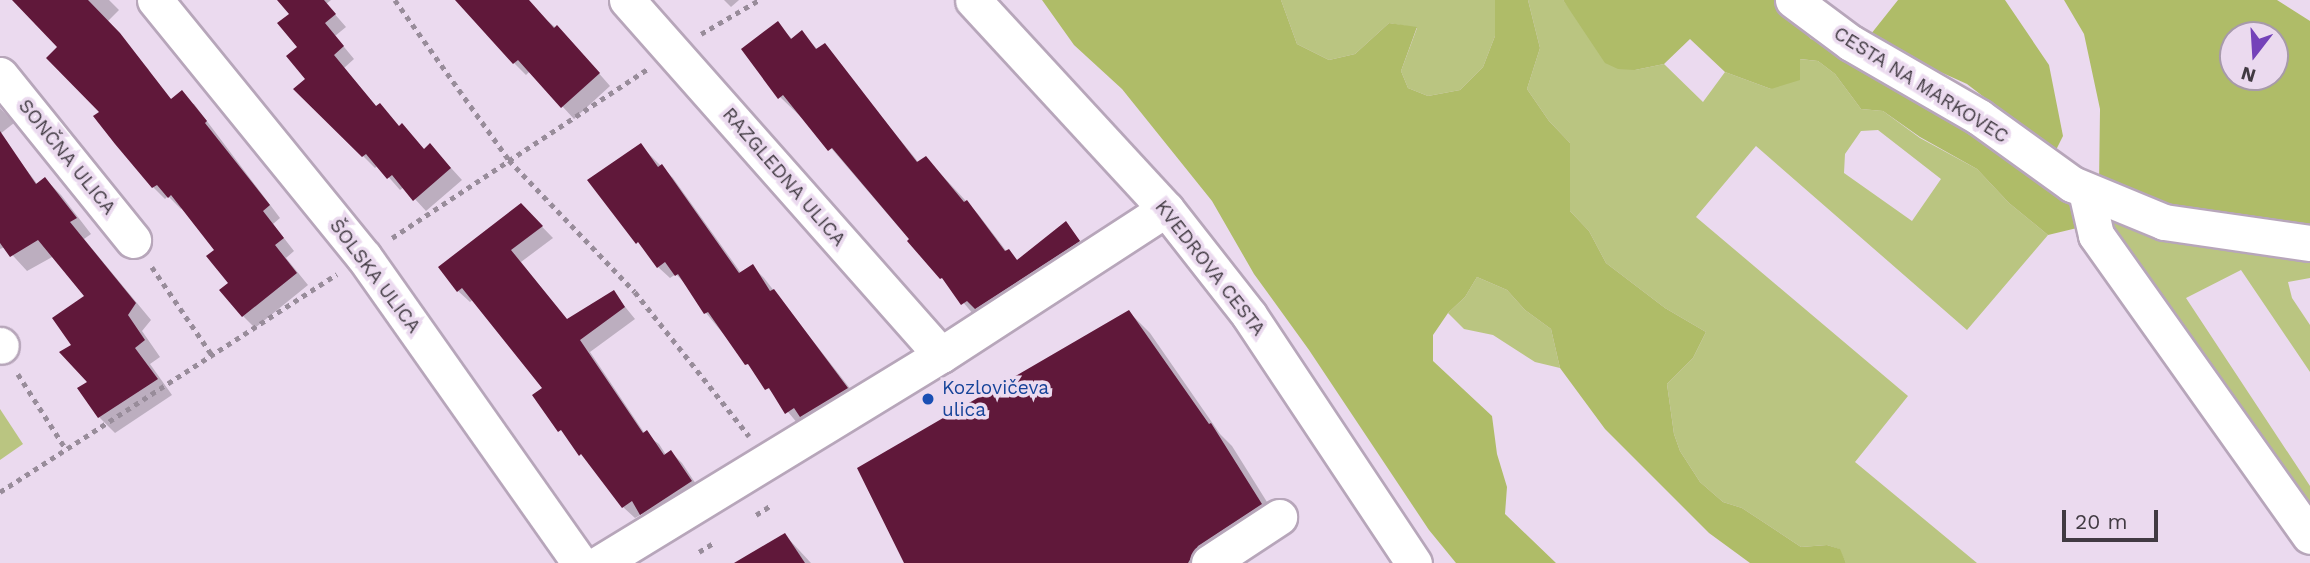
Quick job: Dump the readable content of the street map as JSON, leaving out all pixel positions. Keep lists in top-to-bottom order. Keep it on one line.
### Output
{"streets":{"street":["CESTA NA MARKOVEC","SONČNA ULICA","RAZGLEDNA ULICA","KVEDROVA CESTA","ŠOLSKA ULICA"]},"places":["Kozlovičeva ulica"],"scale_bar":"20 m","north":"bottom"}
